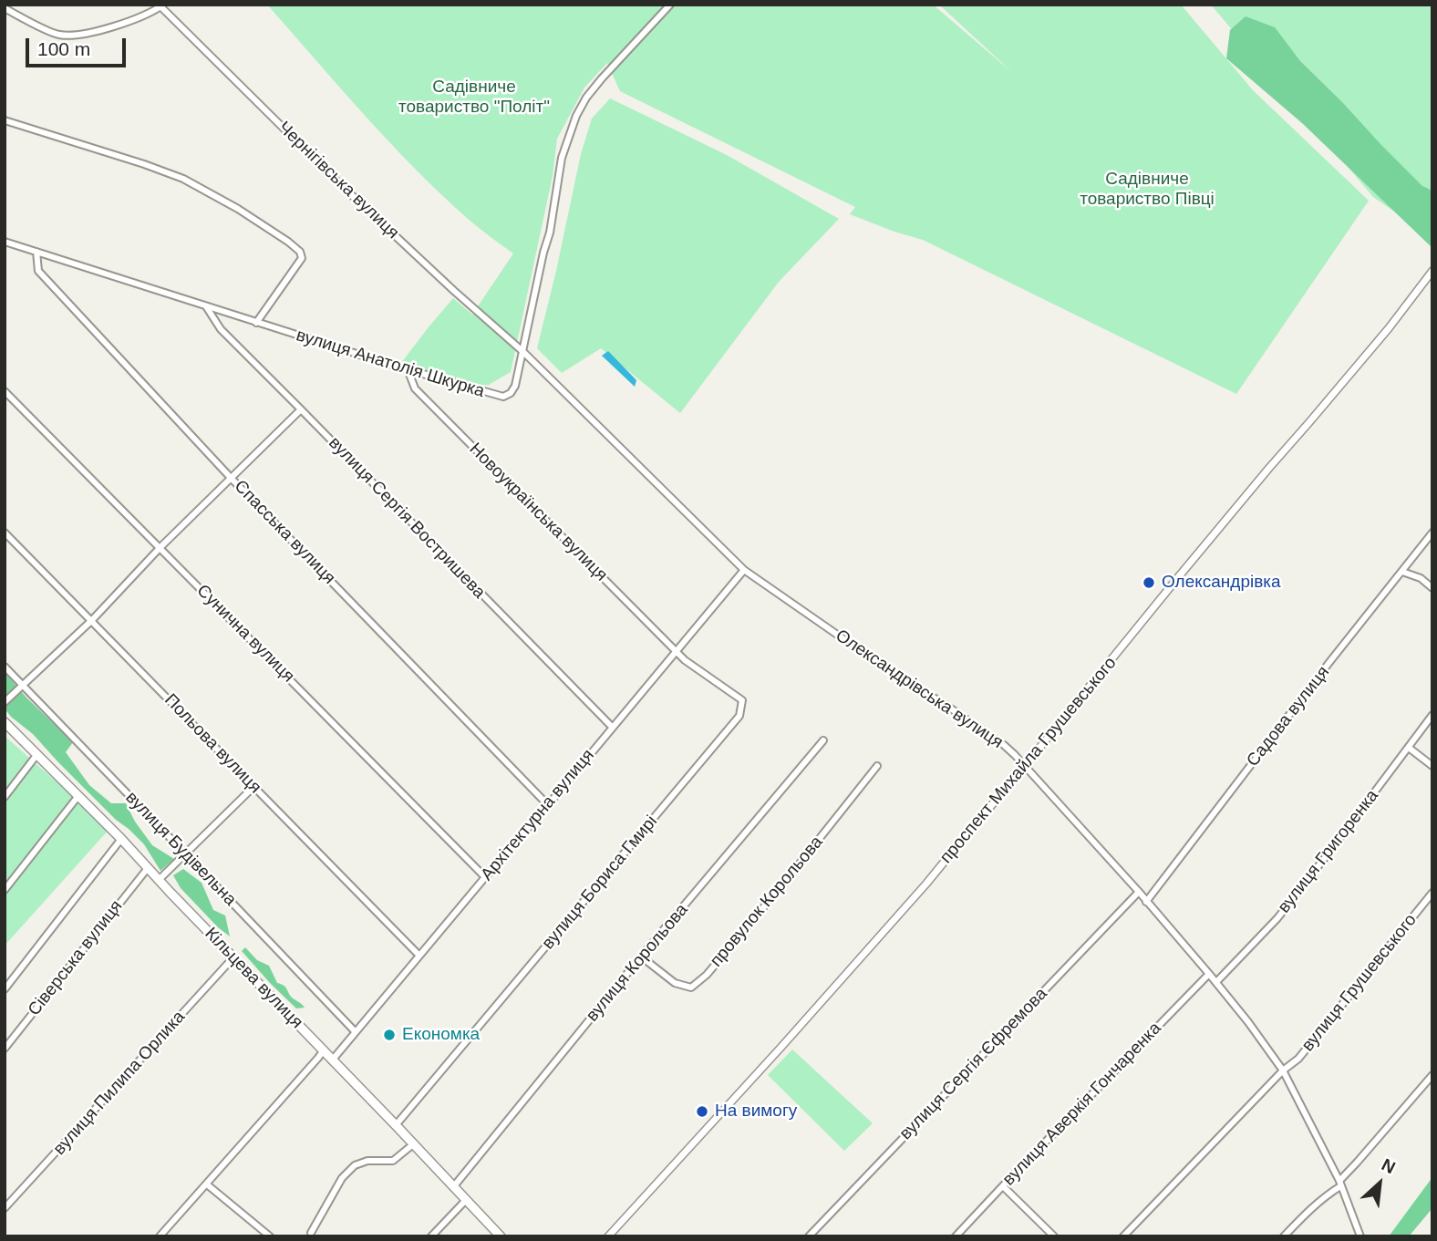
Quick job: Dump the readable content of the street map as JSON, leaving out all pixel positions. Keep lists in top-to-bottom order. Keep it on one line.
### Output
{"streets":{"main road":["Кільцева вулиця"],"street":["Чернігівська вулиця","вулиця Анатолія Шкурка","Новоукраїнська вулиця","вулиця Сергія Востришева","Спасська вулиця","Сунична вулиця","Олександрівська вулиця","Садова вулиця","Польова вулиця","проспект Михайла Грушевського","Архітектурна вулиця","вулиця Будівельна","вулиця Григоренка","вулиця Бориса Гмирі","провулок Корольова","Сіверська вулиця","вулиця Корольова","вулиця Грушевського","вулиця Сергія Єфремова","вулиця Пилипа Орлика","вулиця Аверкія Гончаренка"]},"crossings":[["Чернігівська вулиця","вулиця Анатолія Шкурка"],["Чернігівська вулиця","Олександрівська вулиця"],["вулиця Анатолія Шкурка","Новоукраїнська вулиця"],["вулиця Анатолія Шкурка","вулиця Сергія Востришева"],["вулиця Анатолія Шкурка","Спасська вулиця"],["вулиця Анатолія Шкурка","Олександрівська вулиця"],["Новоукраїнська вулиця","Архітектурна вулиця"],["Новоукраїнська вулиця","вулиця Бориса Гмирі"],["вулиця Сергія Востришева","Архітектурна вулиця"],["Спасська вулиця","Архітектурна вулиця"],["Сунична вулиця","Архітектурна вулиця"],["Олександрівська вулиця","Садова вулиця"],["Олександрівська вулиця","проспект Михайла Грушевського"],["Олександрівська вулиця","Архітектурна вулиця"],["Олександрівська вулиця","вулиця Григоренка"],["Олександрівська вулиця","вулиця Грушевського"],["Олександрівська вулиця","вулиця Сергія Єфремова"],["Олександрівська вулиця","вулиця Аверкія Гончаренка"],["Польова вулиця","Архітектурна вулиця"],["Архітектурна вулиця","вулиця Будівельна"],["Архітектурна вулиця","вулиця Бориса Гмирі"],["Архітектурна вулиця","Кільцева вулиця"],["вулиця Бориса Гмирі","Кільцева вулиця"],["провулок Корольова","вулиця Корольова"],["Сіверська вулиця","Кільцева вулиця"],["вулиця Корольова","Кільцева вулиця"],["Кільцева вулиця","вулиця Пилипа Орлика"]],"parks":["Садівниче товариство \"Політ\"","Садівниче товариство Півці"],"places":["Олександрівка","Економка","На вимогу"],"scale_bar":"100 m","north":"top right"}
